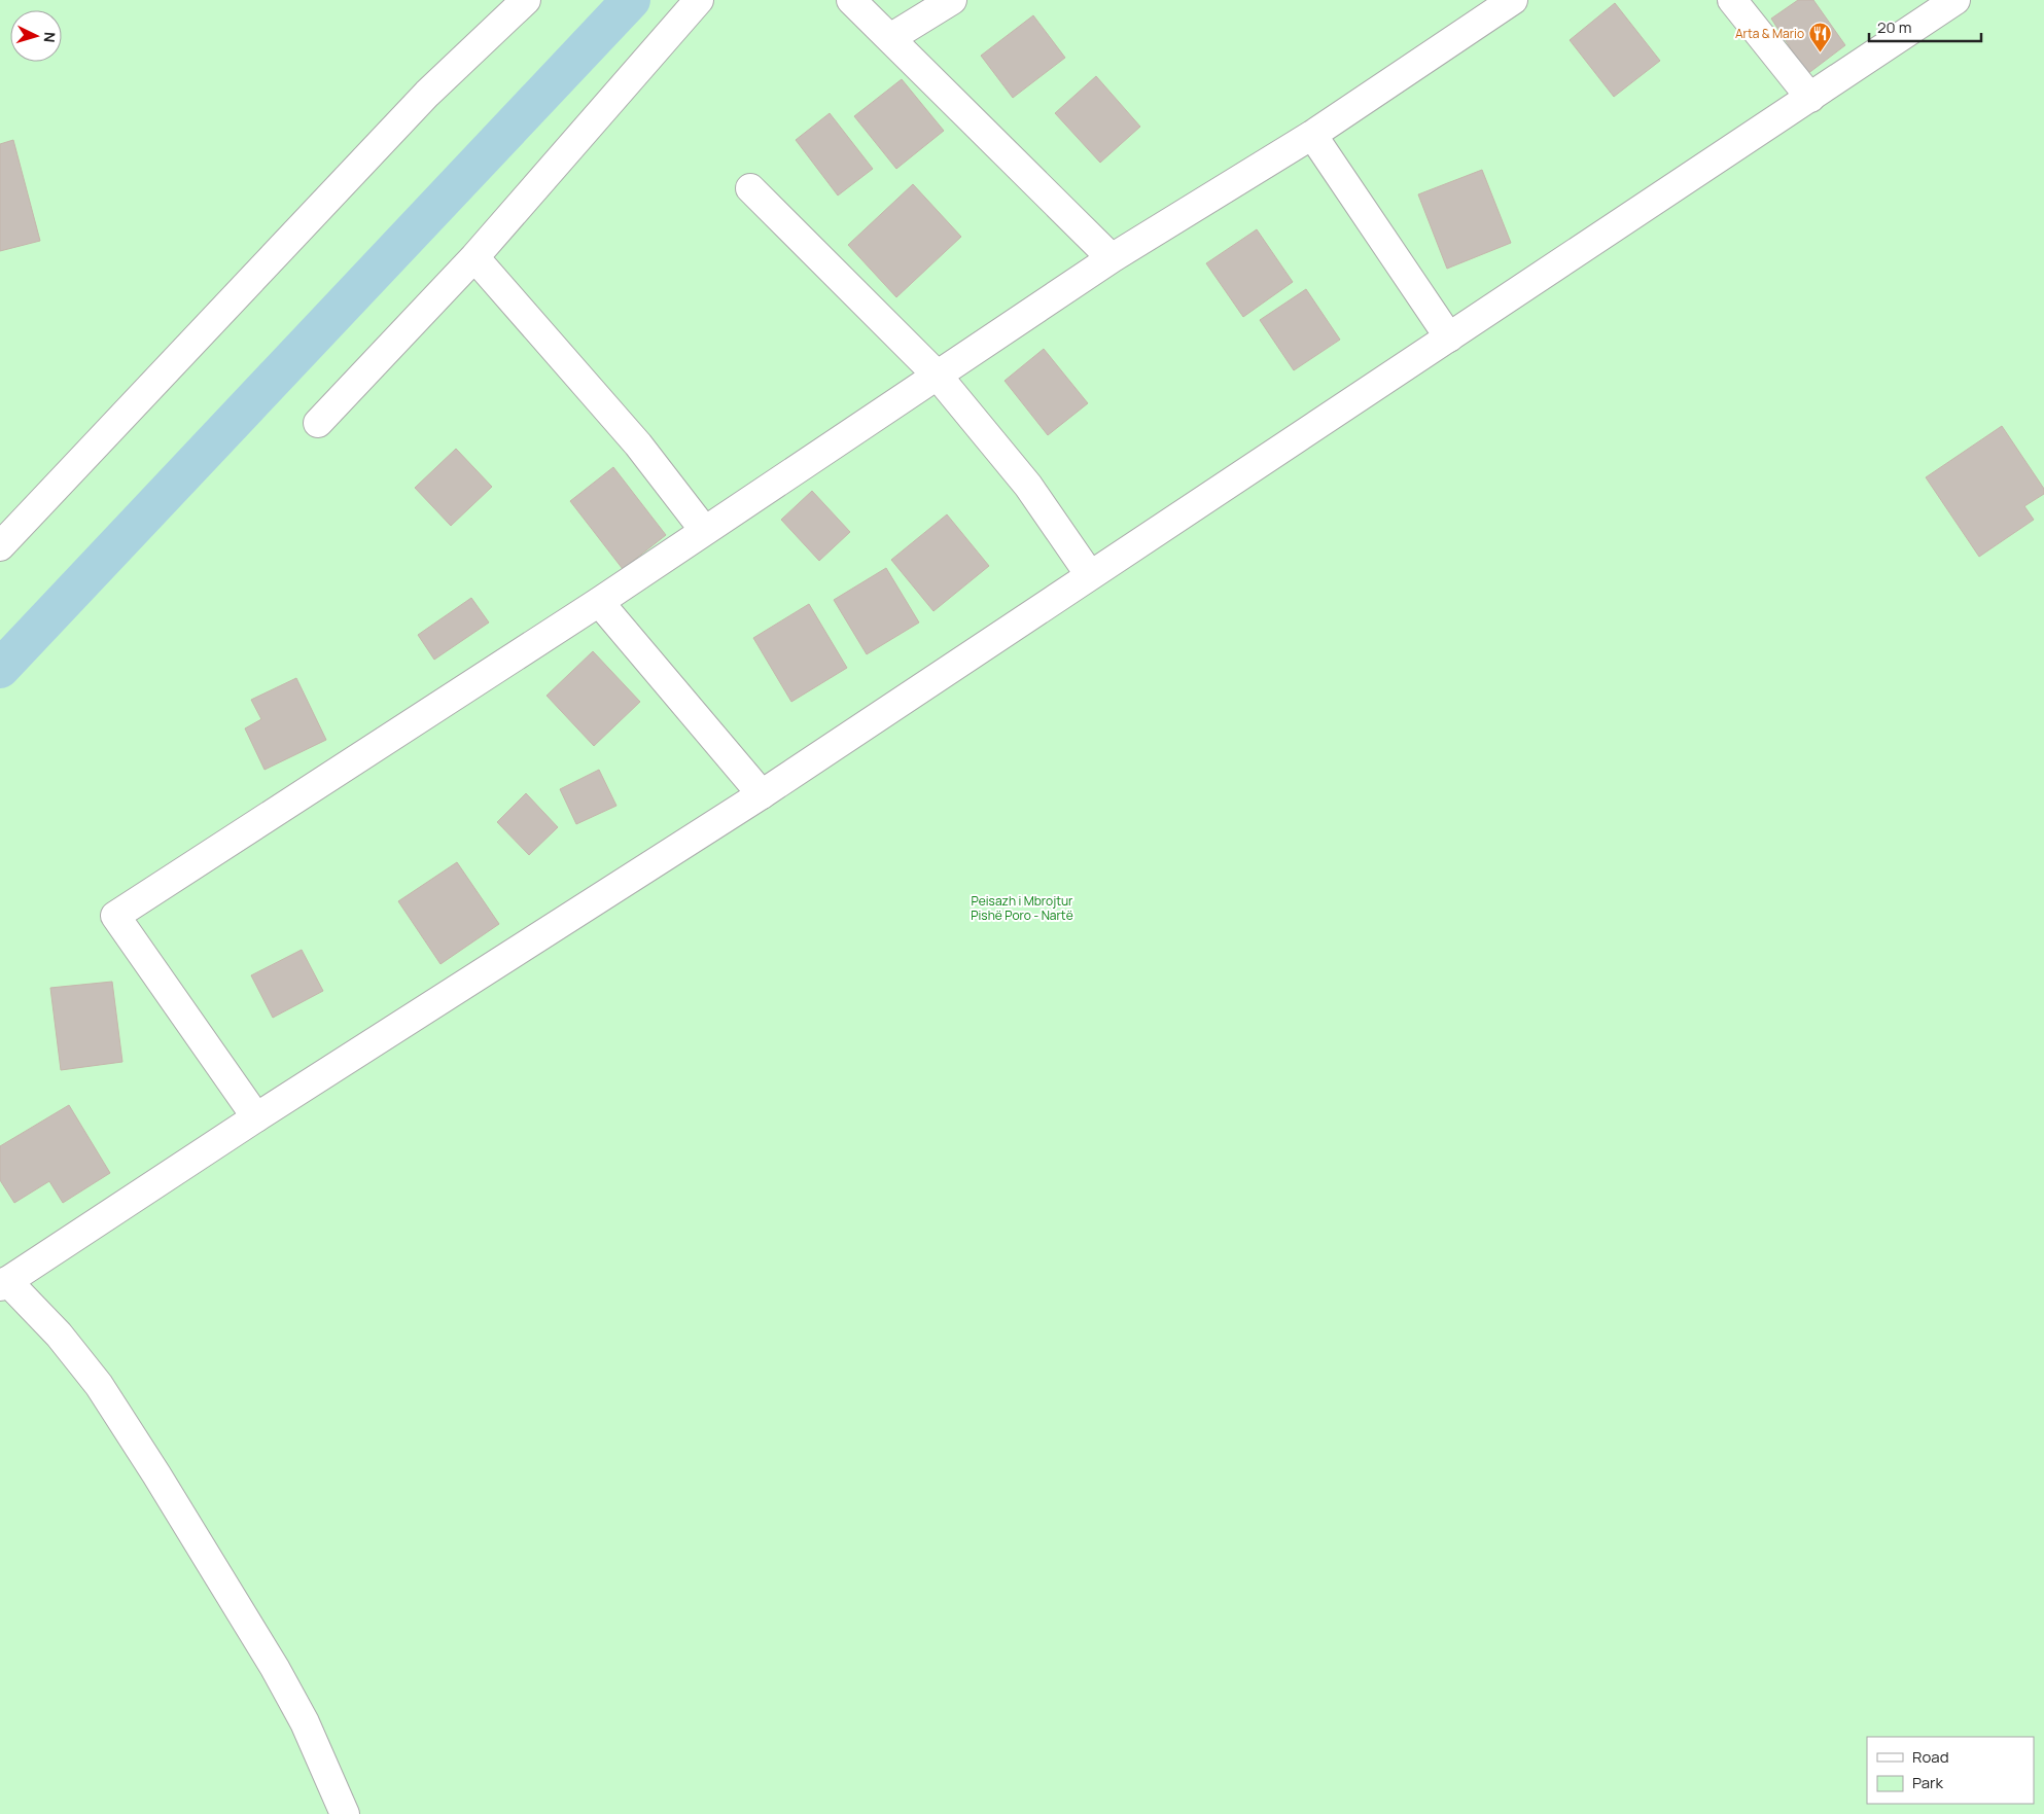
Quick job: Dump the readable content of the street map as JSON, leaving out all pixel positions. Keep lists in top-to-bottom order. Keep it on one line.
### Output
{"parks":["Peisazh i Mbrojtur Pishë Poro - Nartë"],"places":{"restaurant":["Arta & Mario"]},"legend":["Road","Park"],"scale_bar":"20 m","north":"right"}
